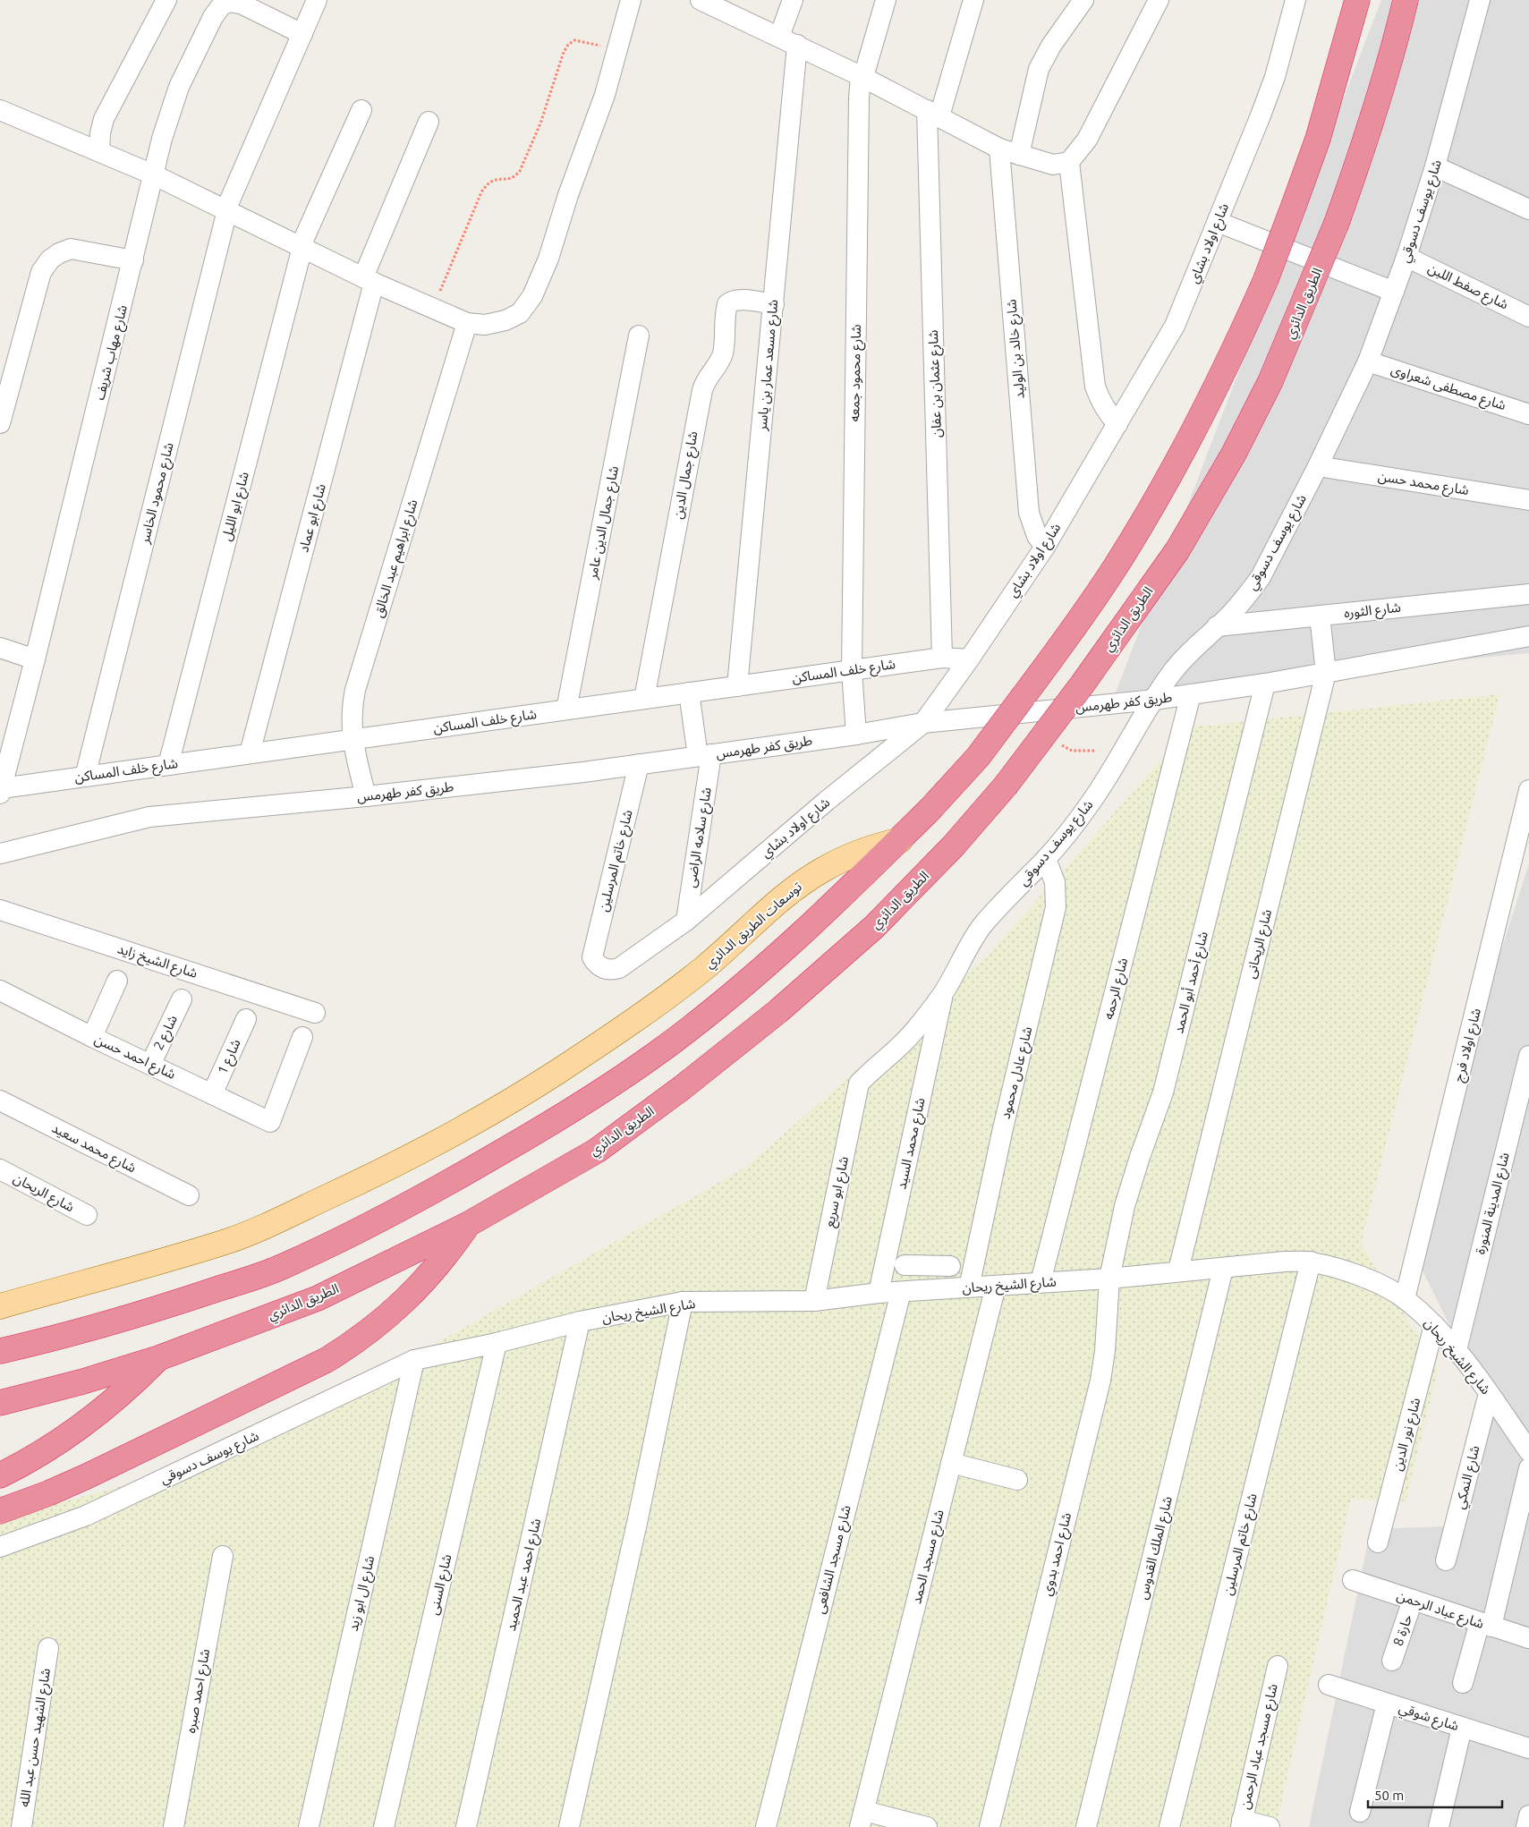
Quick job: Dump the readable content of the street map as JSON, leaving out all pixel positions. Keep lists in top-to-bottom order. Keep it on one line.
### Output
{"streets":{"highway":["الطريق الدائري"],"main road":["توسعات الطريق الدائري"],"street":["شارع يوسف دسوقي","شارع اولاد بشاي","شارع صفط اللبن","شارع خالد بن الوليد","شارع مهاب شريف","شارع مسعد عمار بن ياسر","شارع محمود جمعه","شارع عثمان بن عفان","شارع مصطفى شعراوى","شارع جمال الدين","شارع محمد حسن","شارع محمود الخاسر","شارع ابو الليل","شارع ابو عماد","شارع جمال الدين عامر","شارع ابراهيم عبد الخالق","شارع الثوره","شارع خلف المساكن","طريق كفر طهرمس","شارع سلامه الراضى","شارع خاتم المرسلين","شارع الريحانى","شارع الشيخ زايد","شارع أحمد أبو الحمد","شارع الرحمه","شارع 2","شارع اولاد فرج","شارع احمد حسن","شارع 1","شارع عادل محمود","شارع محمد السيد","شارع محمد سعيد","شارع ابو سريع","شارع الريحان","شارع المدينة المنورة","شارع الشيخ ريحان","شارع نور الدين","شارع النمكي","شارع الملك القدوس","شارع احمد بدوي","شارع مسجد الحمد","شارع مسجد الشافعى","شارع احمد عبد الحميد","شارع السنى","شارع ال ابو زيد","شارع عباد الرحمن","حارة 8","شارع احمد صبره","شارع شوقي","شارع الشهيد حسن عبد الله","شارع مسجد عباد الرحمن"]},"crossings":[["شارع يوسف دسوقي","شارع صفط اللبن"],["شارع يوسف دسوقي","شارع مصطفى شعراوى"],["شارع يوسف دسوقي","شارع محمد حسن"],["شارع يوسف دسوقي","شارع الثوره"],["شارع يوسف دسوقي","طريق كفر طهرمس"],["شارع يوسف دسوقي","شارع عادل محمود"],["شارع يوسف دسوقي","شارع محمد السيد"],["شارع يوسف دسوقي","شارع ابو سريع"],["شارع يوسف دسوقي","شارع الشيخ ريحان"],["شارع يوسف دسوقي","شارع ال ابو زيد"],["شارع اولاد بشاي","شارع خالد بن الوليد"],["شارع اولاد بشاي","شارع خلف المساكن"],["شارع اولاد بشاي","طريق كفر طهرمس"],["شارع اولاد بشاي","شارع سلامه الراضى"],["شارع اولاد بشاي","شارع خاتم المرسلين"],["شارع مهاب شريف","شارع محمود الخاسر"],["شارع مهاب شريف","شارع خلف المساكن"],["شارع مسعد عمار بن ياسر","شارع جمال الدين"],["شارع مسعد عمار بن ياسر","شارع خلف المساكن"],["شارع محمود جمعه","شارع خلف المساكن"],["شارع محمود جمعه","طريق كفر طهرمس"],["شارع عثمان بن عفان","شارع خلف المساكن"],["شارع جمال الدين","شارع خلف المساكن"],["شارع محمود الخاسر","شارع خلف المساكن"],["شارع ابو الليل","شارع خلف المساكن"],["شارع ابو عماد","شارع خلف المساكن"],["شارع جمال الدين عامر","شارع خلف المساكن"],["شارع ابراهيم عبد الخالق","شارع خلف المساكن"],["شارع ابراهيم عبد الخالق","طريق كفر طهرمس"],["شارع الثوره","شارع الريحانى"],["شارع خلف المساكن","شارع سلامه الراضى"],["طريق كفر طهرمس","شارع سلامه الراضى"],["طريق كفر طهرمس","شارع خاتم المرسلين"],["طريق كفر طهرمس","شارع الريحانى"],["طريق كفر طهرمس","شارع أحمد أبو الحمد"],["طريق كفر طهرمس","شارع الرحمه"],["شارع خاتم المرسلين","شارع الشيخ ريحان"],["شارع الريحانى","شارع الشيخ ريحان"],["شارع أحمد أبو الحمد","شارع الشيخ ريحان"],["شارع أحمد أبو الحمد","شارع احمد بدوي"],["شارع الرحمه","شارع الشيخ ريحان"],["شارع 2","شارع احمد حسن"],["شارع اولاد فرج","شارع الشيخ ريحان"],["شارع احمد حسن","شارع 1"],["شارع عادل محمود","شارع الشيخ ريحان"],["شارع محمد السيد","شارع الشيخ ريحان"],["شارع ابو سريع","شارع الشيخ ريحان"],["شارع المدينة المنورة","شارع الشيخ ريحان"],["شارع الشيخ ريحان","شارع نور الدين"],["شارع الشيخ ريحان","شارع النمكي"],["شارع الشيخ ريحان","شارع الملك القدوس"],["شارع الشيخ ريحان","شارع احمد بدوي"],["شارع الشيخ ريحان","شارع مسجد الحمد"],["شارع الشيخ ريحان","شارع مسجد الشافعى"],["شارع الشيخ ريحان","شارع احمد عبد الحميد"],["شارع الشيخ ريحان","شارع السنى"],["شارع الشيخ ريحان","شارع ال ابو زيد"],["شارع عباد الرحمن","حارة 8"]],"scale_bar":"50 m"}
